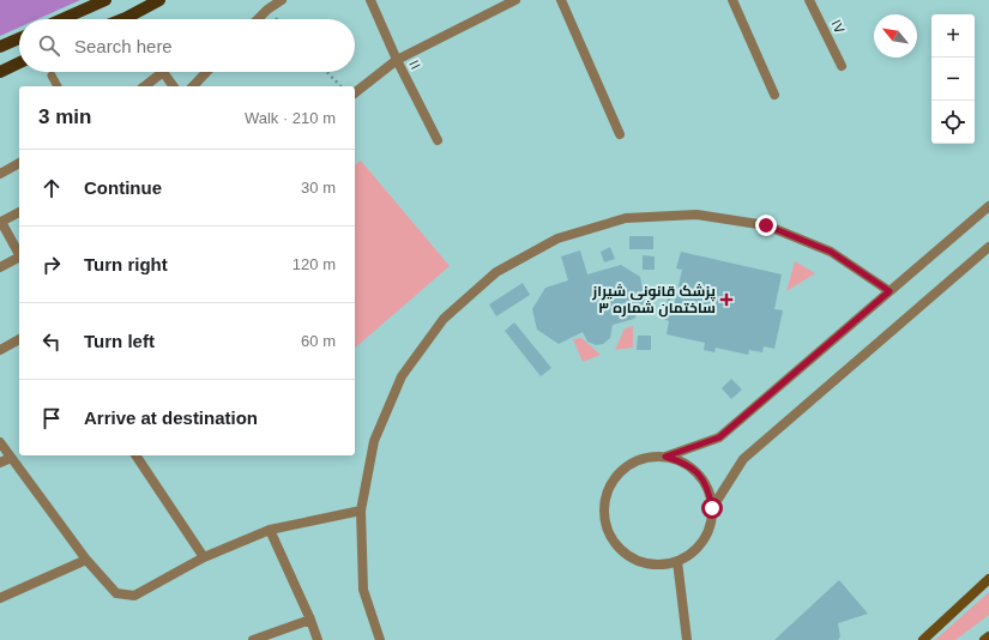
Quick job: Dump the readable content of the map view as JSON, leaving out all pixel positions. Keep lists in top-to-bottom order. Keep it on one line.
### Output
{"streets":{"street":["۱۷","۱۱"]},"places":{"health":["پزشک قانونی شیراز ساختمان شماره ٣"]},"north":"top left","page":{"map_buttons":["+","−"],"search":"Search here","heading":["3 min","Walk · 210 m"],"list":[["Continue","30 m"],["Turn right","120 m"],["Turn left","60 m"],"Arrive at destination"]}}
